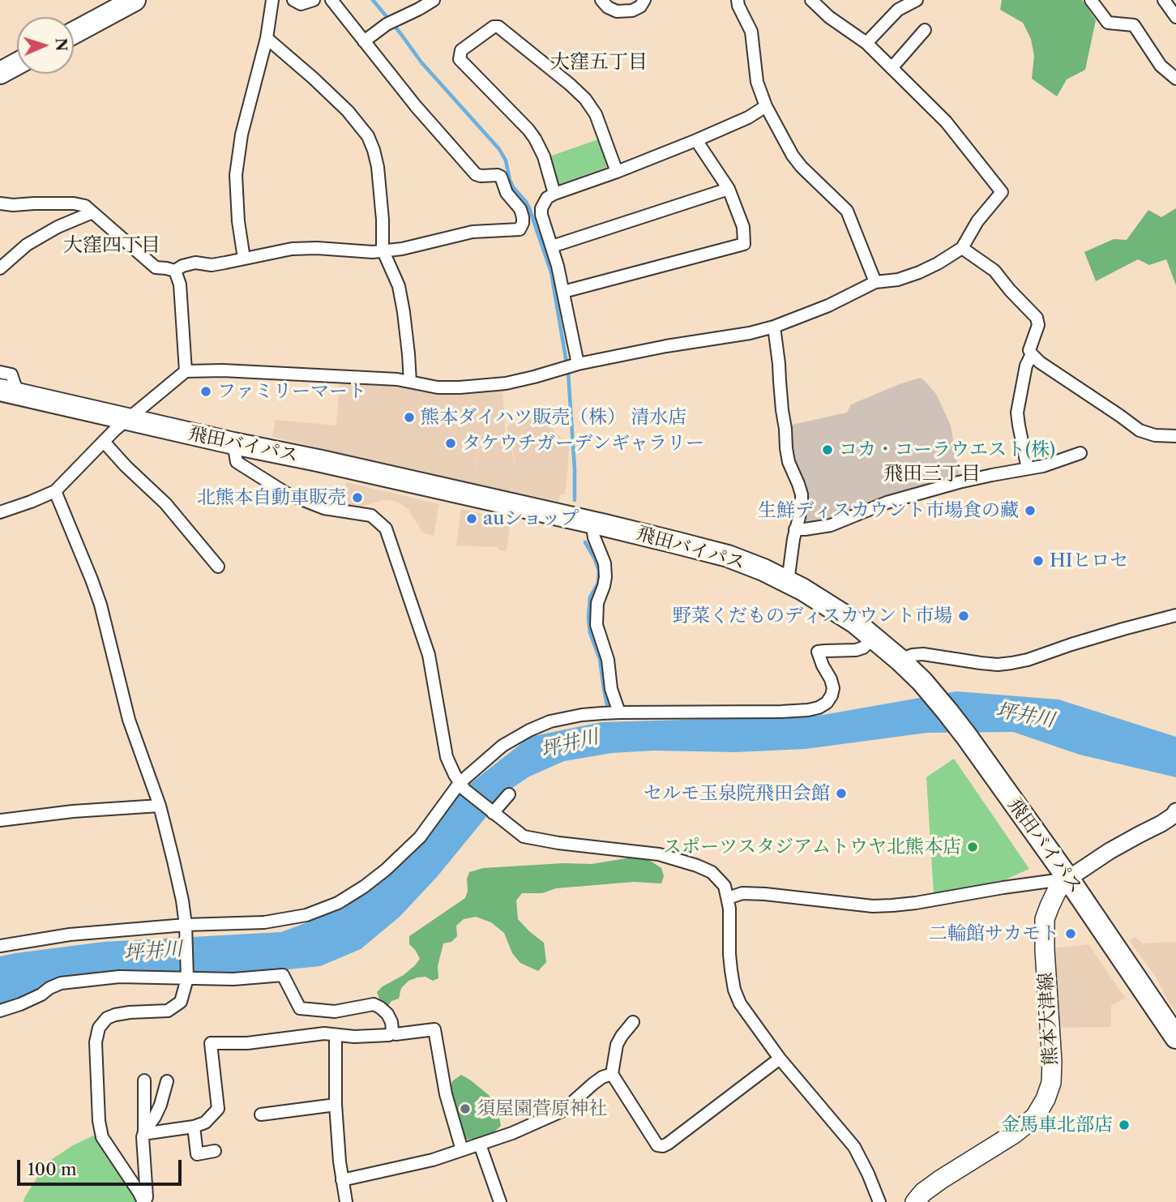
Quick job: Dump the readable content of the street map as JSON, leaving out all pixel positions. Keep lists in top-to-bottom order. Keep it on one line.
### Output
{"streets":{"highway":["飛田バイパス"],"main road":["熊本大津線"]},"crossings":[["飛田バイパス","熊本大津線"]],"districts":["大窪五丁目","大窪四丁目","飛田三丁目"],"water":["坪井川"],"places":["ファミリーマート","熊本ダイハツ販売（株） 清水店","タケウチガーデンギャラリー","コカ・コーラウエスト(株)","北熊本自動車販売","生鮮ディスカウント市場食の藏","auショップ","HIヒロセ","野菜くだものディスカウント市場","セルモ玉泉院飛田会館","スポーツスタジアムトウヤ北熊本店","二輪館サカモト","須屋園菅原神社","金馬車北部店"],"scale_bar":"100 m","north":"right"}
